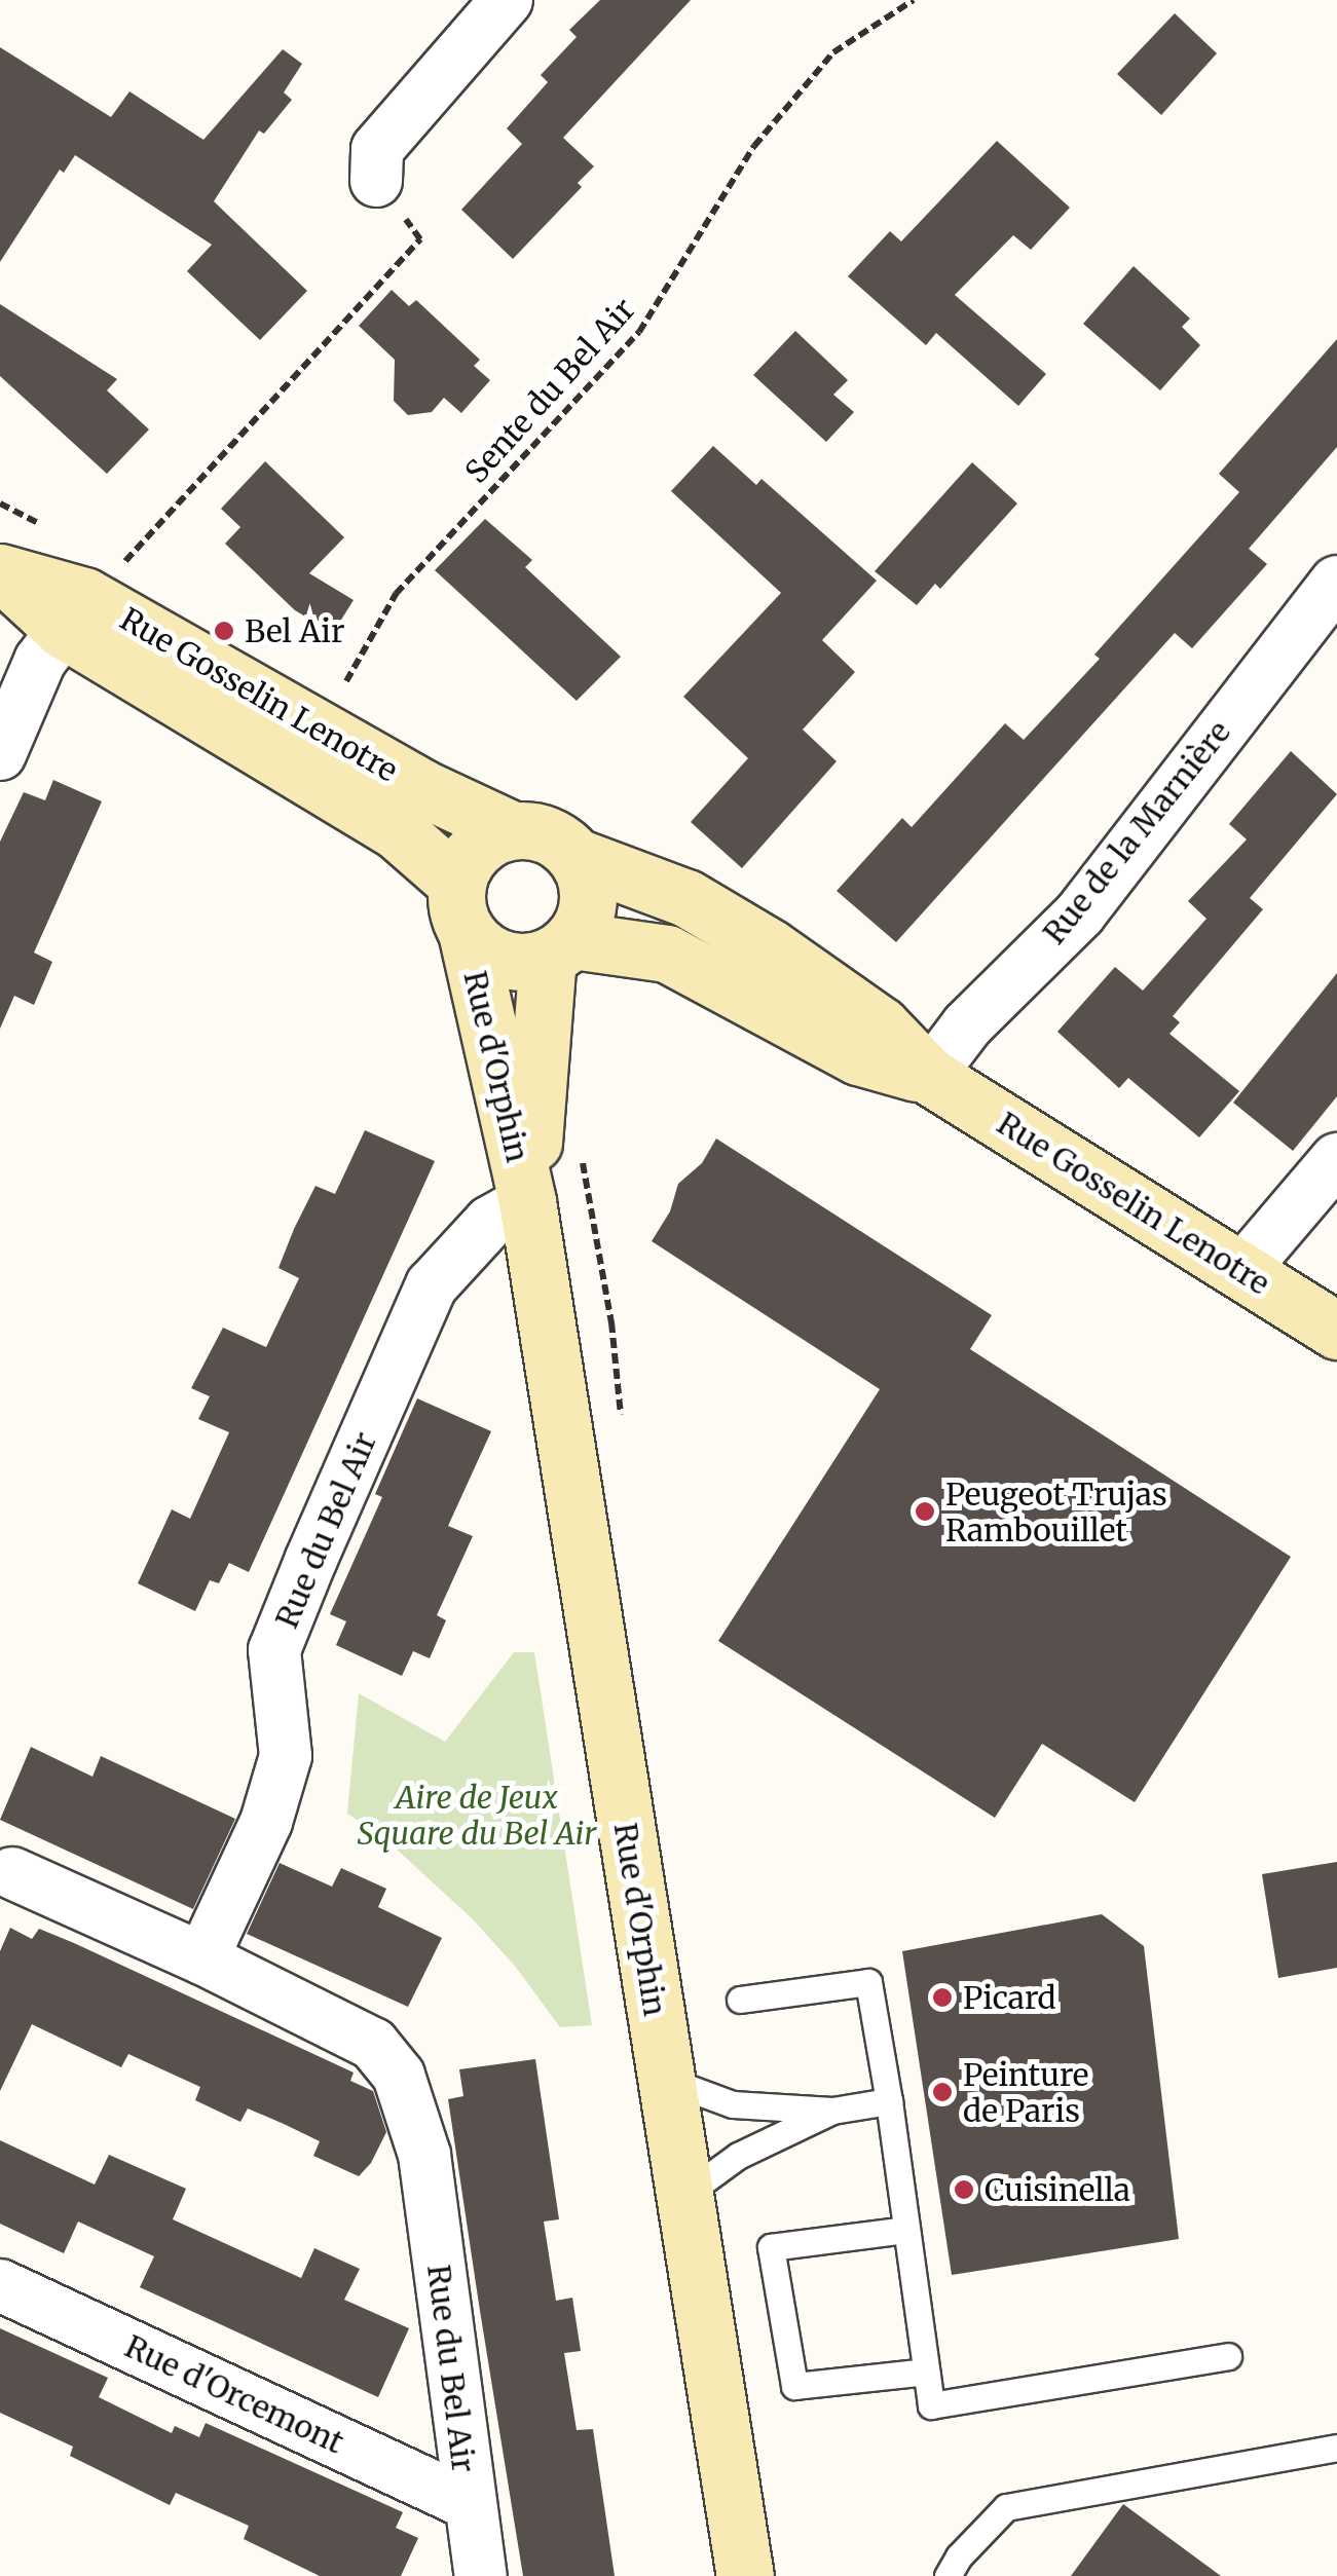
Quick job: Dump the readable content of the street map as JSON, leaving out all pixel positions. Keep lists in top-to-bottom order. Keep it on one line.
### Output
{"streets":{"main road":["Rue Gosselin Lenotre","Rue d'Orphin"],"street":["Rue de la Marnière","Rue du Bel Air","Rue d'Orcemont"],"path":["Sente du Bel Air"]},"crossings":[["Rue Gosselin Lenotre","Rue de la Marnière"],["Rue Gosselin Lenotre","Rue d'Orphin"],["Rue d'Orphin","Rue du Bel Air"],["Rue du Bel Air","Rue d'Orcemont"]],"parks":["Aire de Jeux Square du Bel Air"],"places":["Bel Air","Peugeot Trujas Rambouillet","Picard","Peinture de Paris","Cuisinella"]}
